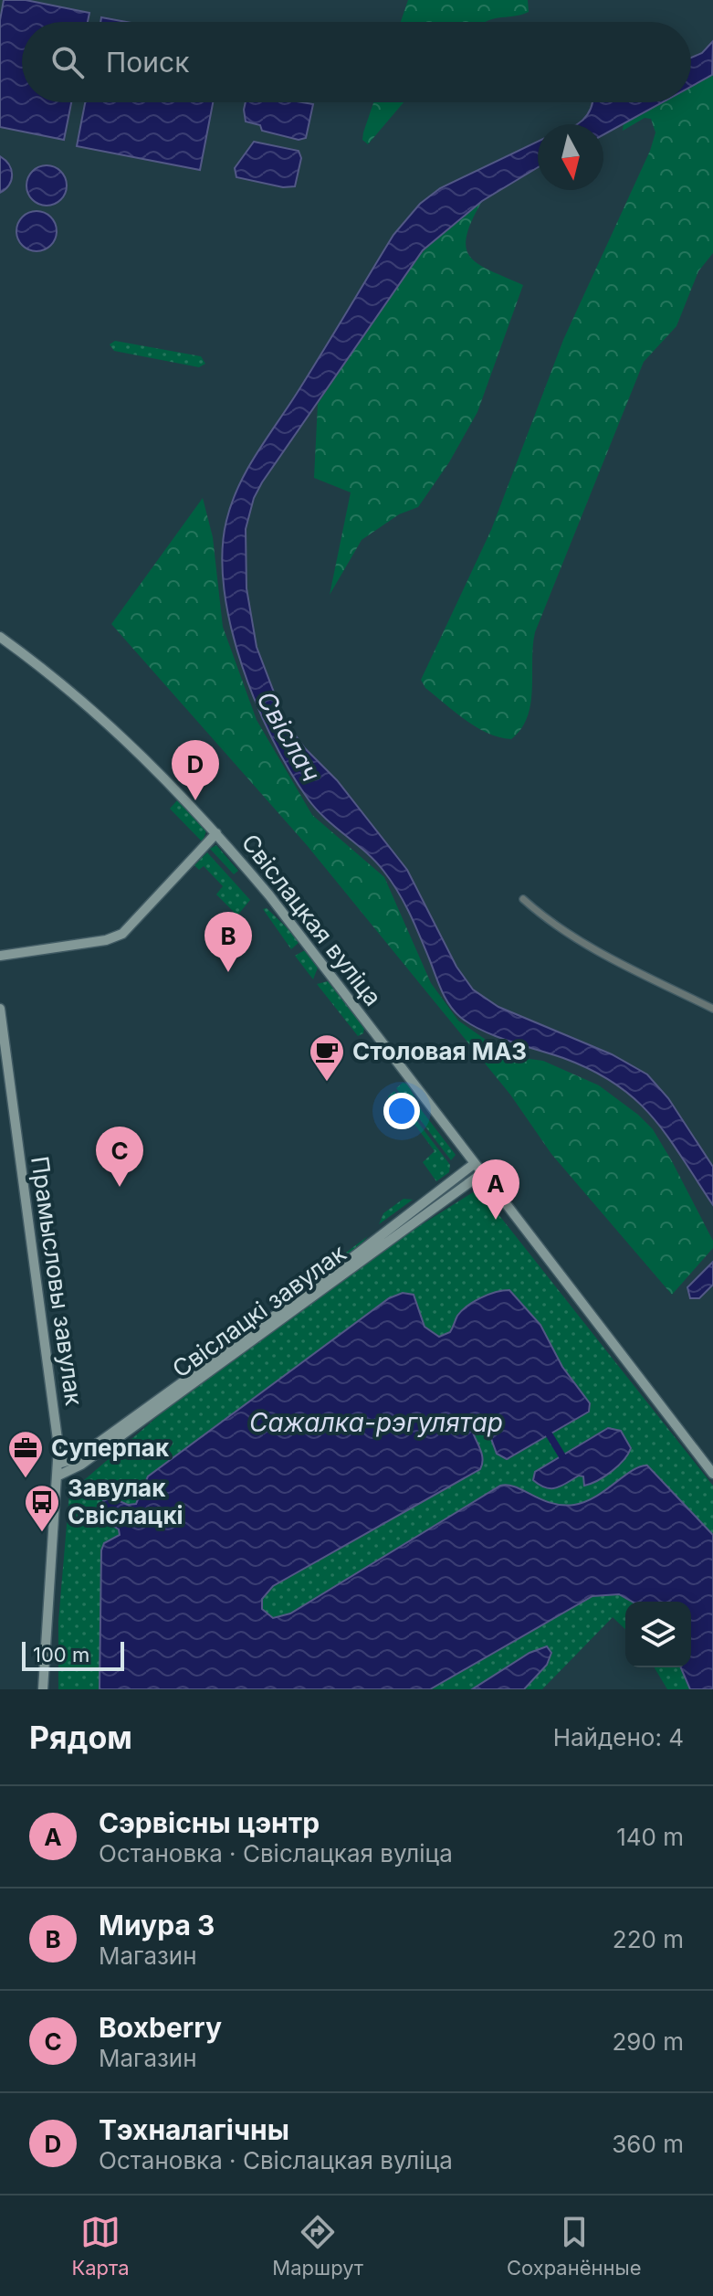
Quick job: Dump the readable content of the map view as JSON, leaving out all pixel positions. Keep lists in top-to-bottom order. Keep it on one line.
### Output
{"streets":{"main road":["Свіслацкая вуліца","Прамысловы завулак","Свіслацкі завулак"]},"crossings":[["Свіслацкая вуліца","Свіслацкі завулак"],["Прамысловы завулак","Свіслацкі завулак"]],"water":["Свіслач","Сажалка-рэгулятар"],"places":{"cafe":["Столовая МАЗ"],"office":["Суперпак"],"bus stop":["Завулак Свіслацкі"]},"scale_bar":"100 m","north":"bottom","page":{"search":"Поиск","pins":["D","B","C","A"],"scale":"100 m","heading":["Рядом","Найдено: 4"],"list":[{"mark":"A","name":"Сэрвісны цэнтр","note":"Остановка · Свіслацкая вуліца","value":"140 m"},{"mark":"B","name":"Миура 3","note":"Магазин","value":"220 m"},{"mark":"C","name":"Boxberry","note":"Магазин","value":"290 m"},{"mark":"D","name":"Тэхналагічны","note":"Остановка · Свіслацкая вуліца","value":"360 m"}],"nav":["Карта","Маршрут","Сохранённые"]}}
